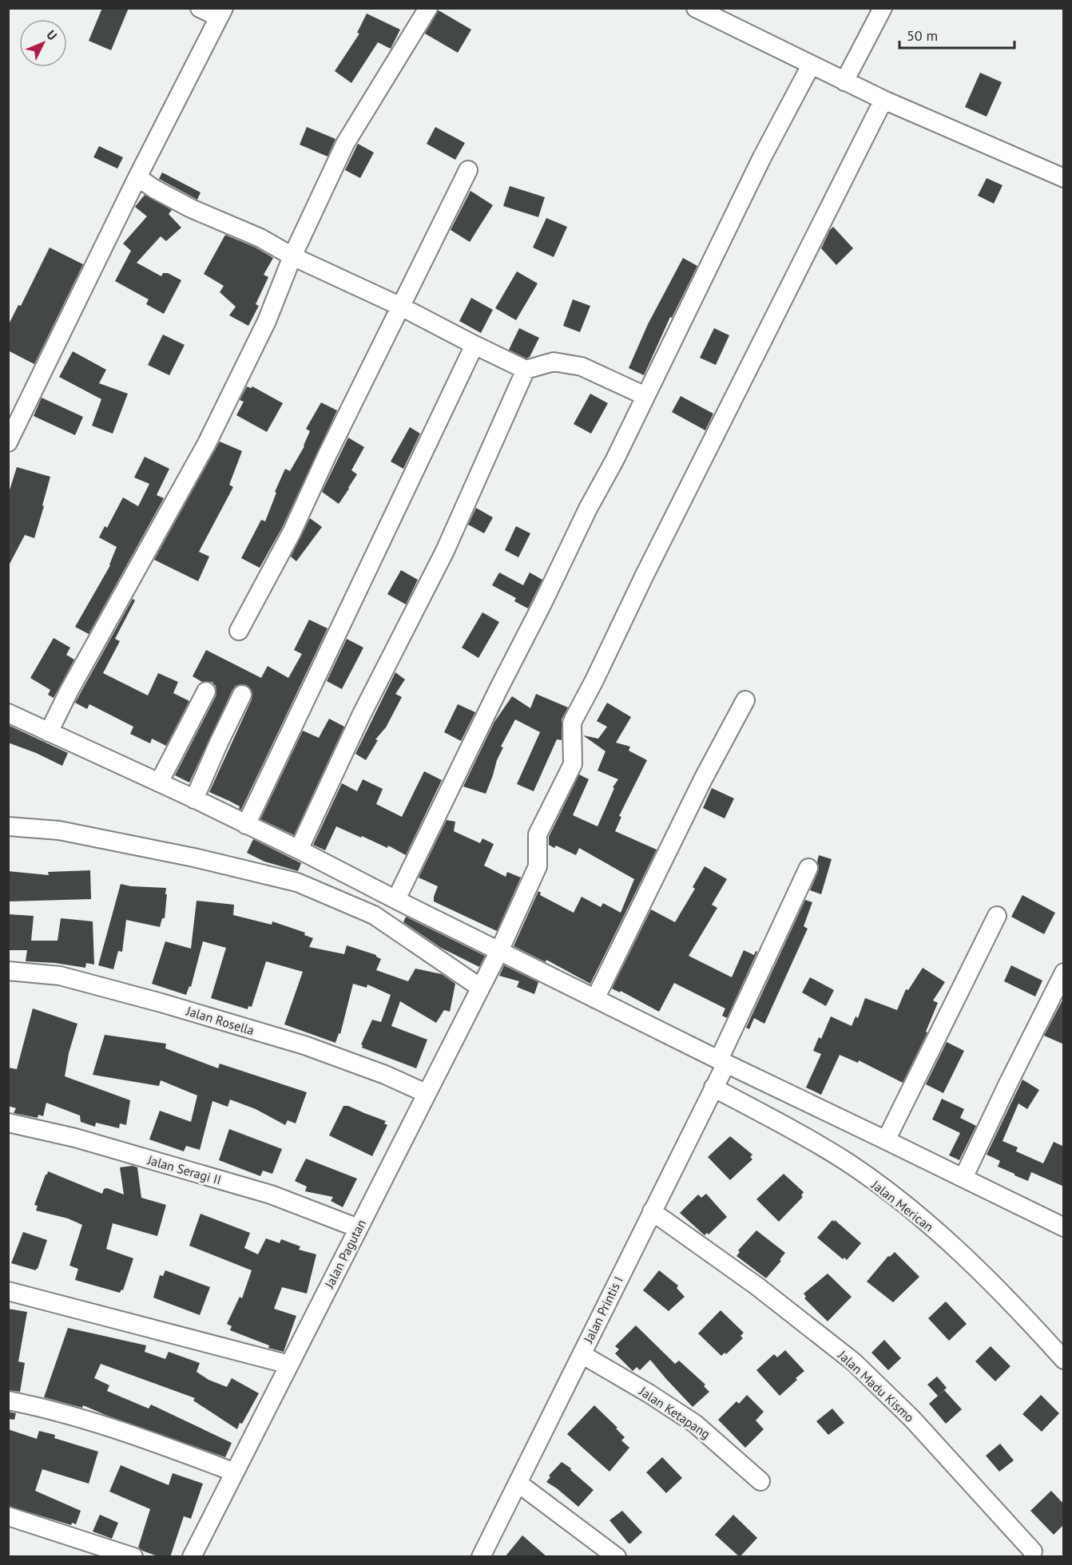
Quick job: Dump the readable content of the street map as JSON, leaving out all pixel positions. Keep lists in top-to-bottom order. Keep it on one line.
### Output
{"streets":{"street":["Jalan Rosella","Jalan Seragi II","Jalan Merican","Jalan Pagutan","Jalan Printis I","Jalan Madu Kismo","Jalan Ketapang"]},"crossings":[["Jalan Rosella","Jalan Pagutan"],["Jalan Seragi II","Jalan Pagutan"],["Jalan Merican","Jalan Printis I"],["Jalan Printis I","Jalan Madu Kismo"],["Jalan Printis I","Jalan Ketapang"]],"scale_bar":"50 m","north":"top right"}
